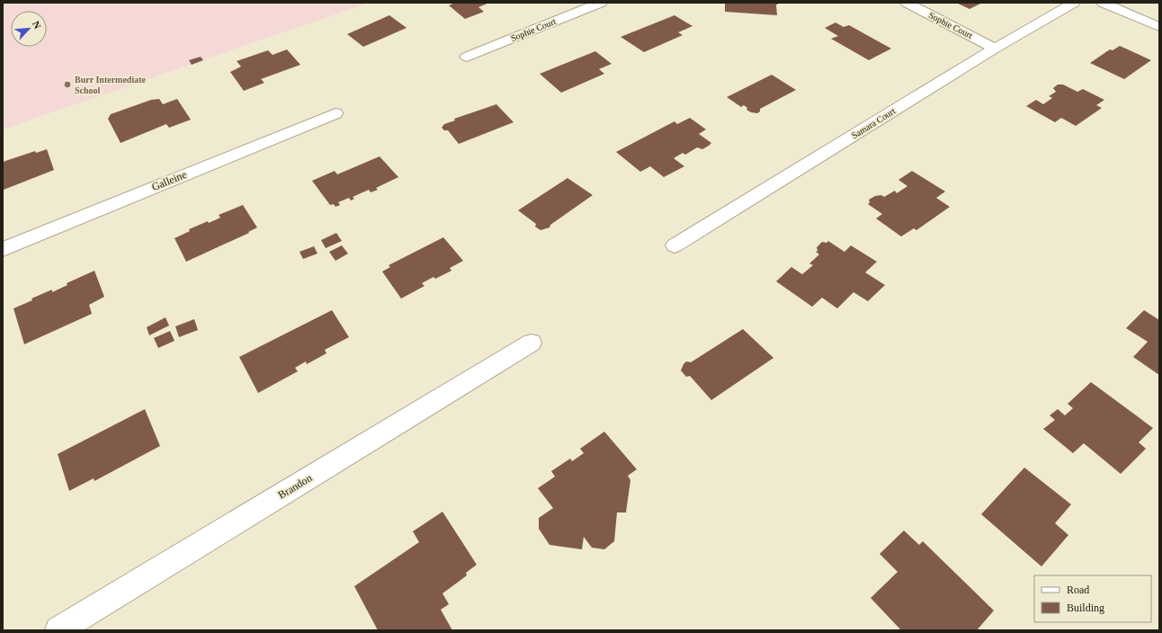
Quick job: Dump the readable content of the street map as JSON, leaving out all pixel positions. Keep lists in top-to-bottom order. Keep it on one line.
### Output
{"streets":{"street":["Sophie Court","Samara Court","Galleine","Brandon"]},"crossings":[["Sophie Court","Samara Court"]],"places":["Burr Intermediate School"],"legend":["Road","Building"],"north":"top right"}
